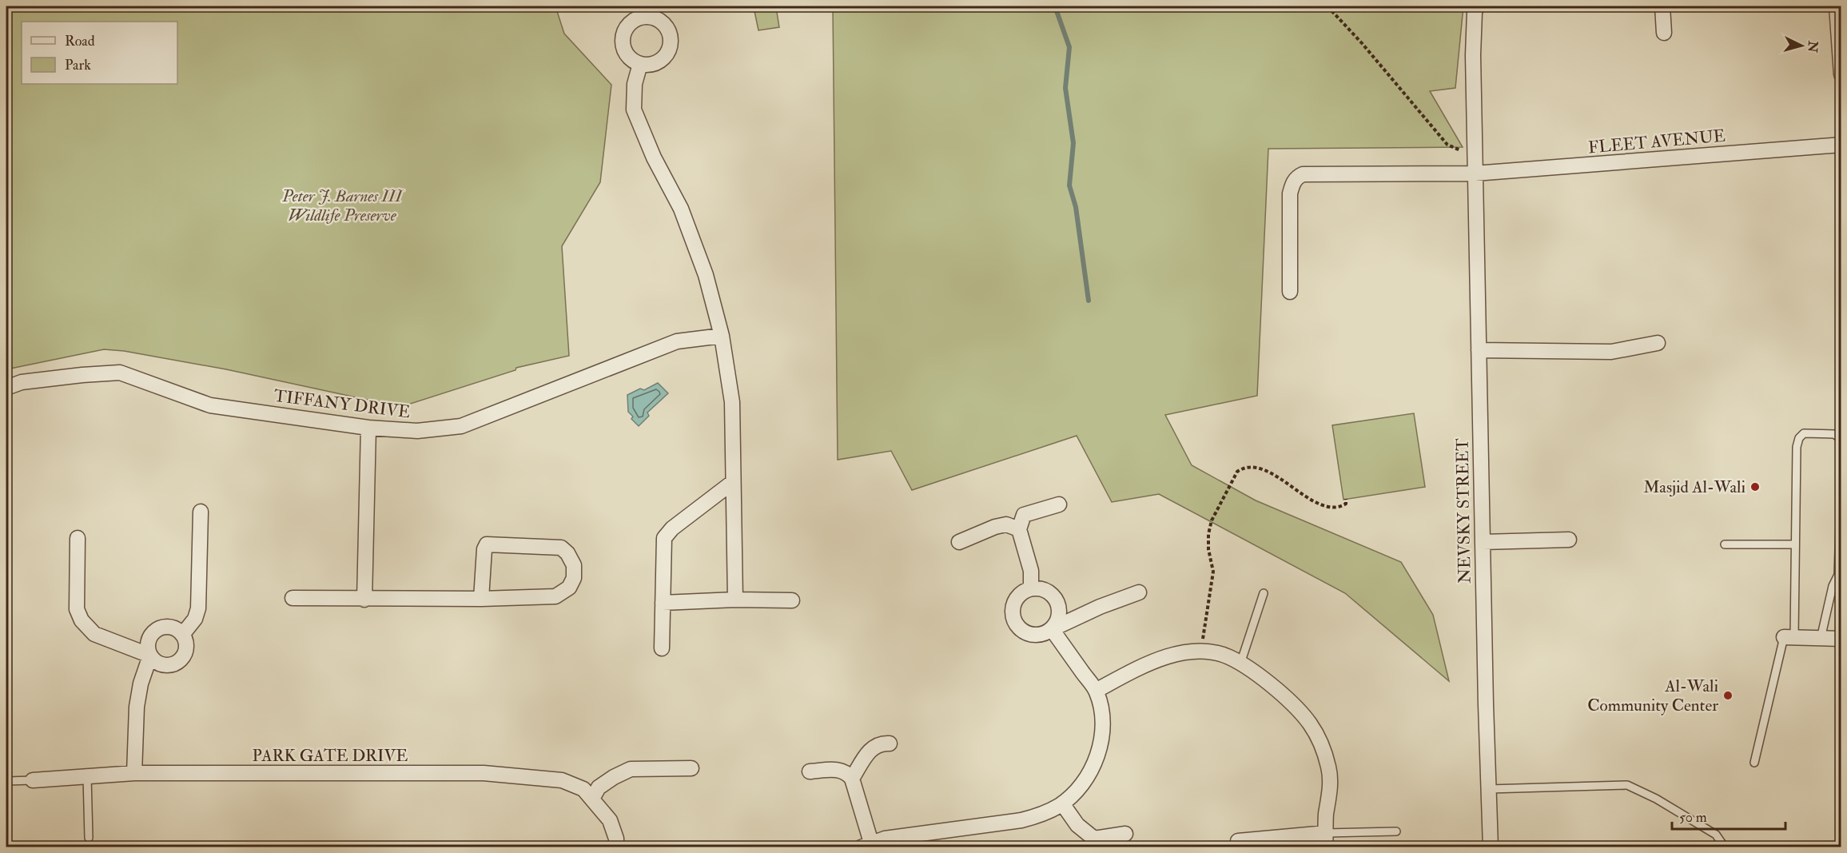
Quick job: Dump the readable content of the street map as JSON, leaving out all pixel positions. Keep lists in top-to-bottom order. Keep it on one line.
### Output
{"streets":{"street":["FLEET AVENUE","TIFFANY DRIVE","NEVSKY STREET","PARK GATE DRIVE"]},"crossings":[["FLEET AVENUE","NEVSKY STREET"]],"parks":["Peter J. Barnes III Wildlife Preserve"],"places":["Masjid Al-Wali","Al-Wali Community Center"],"legend":["Road","Park"],"scale_bar":"50 m","north":"right"}
